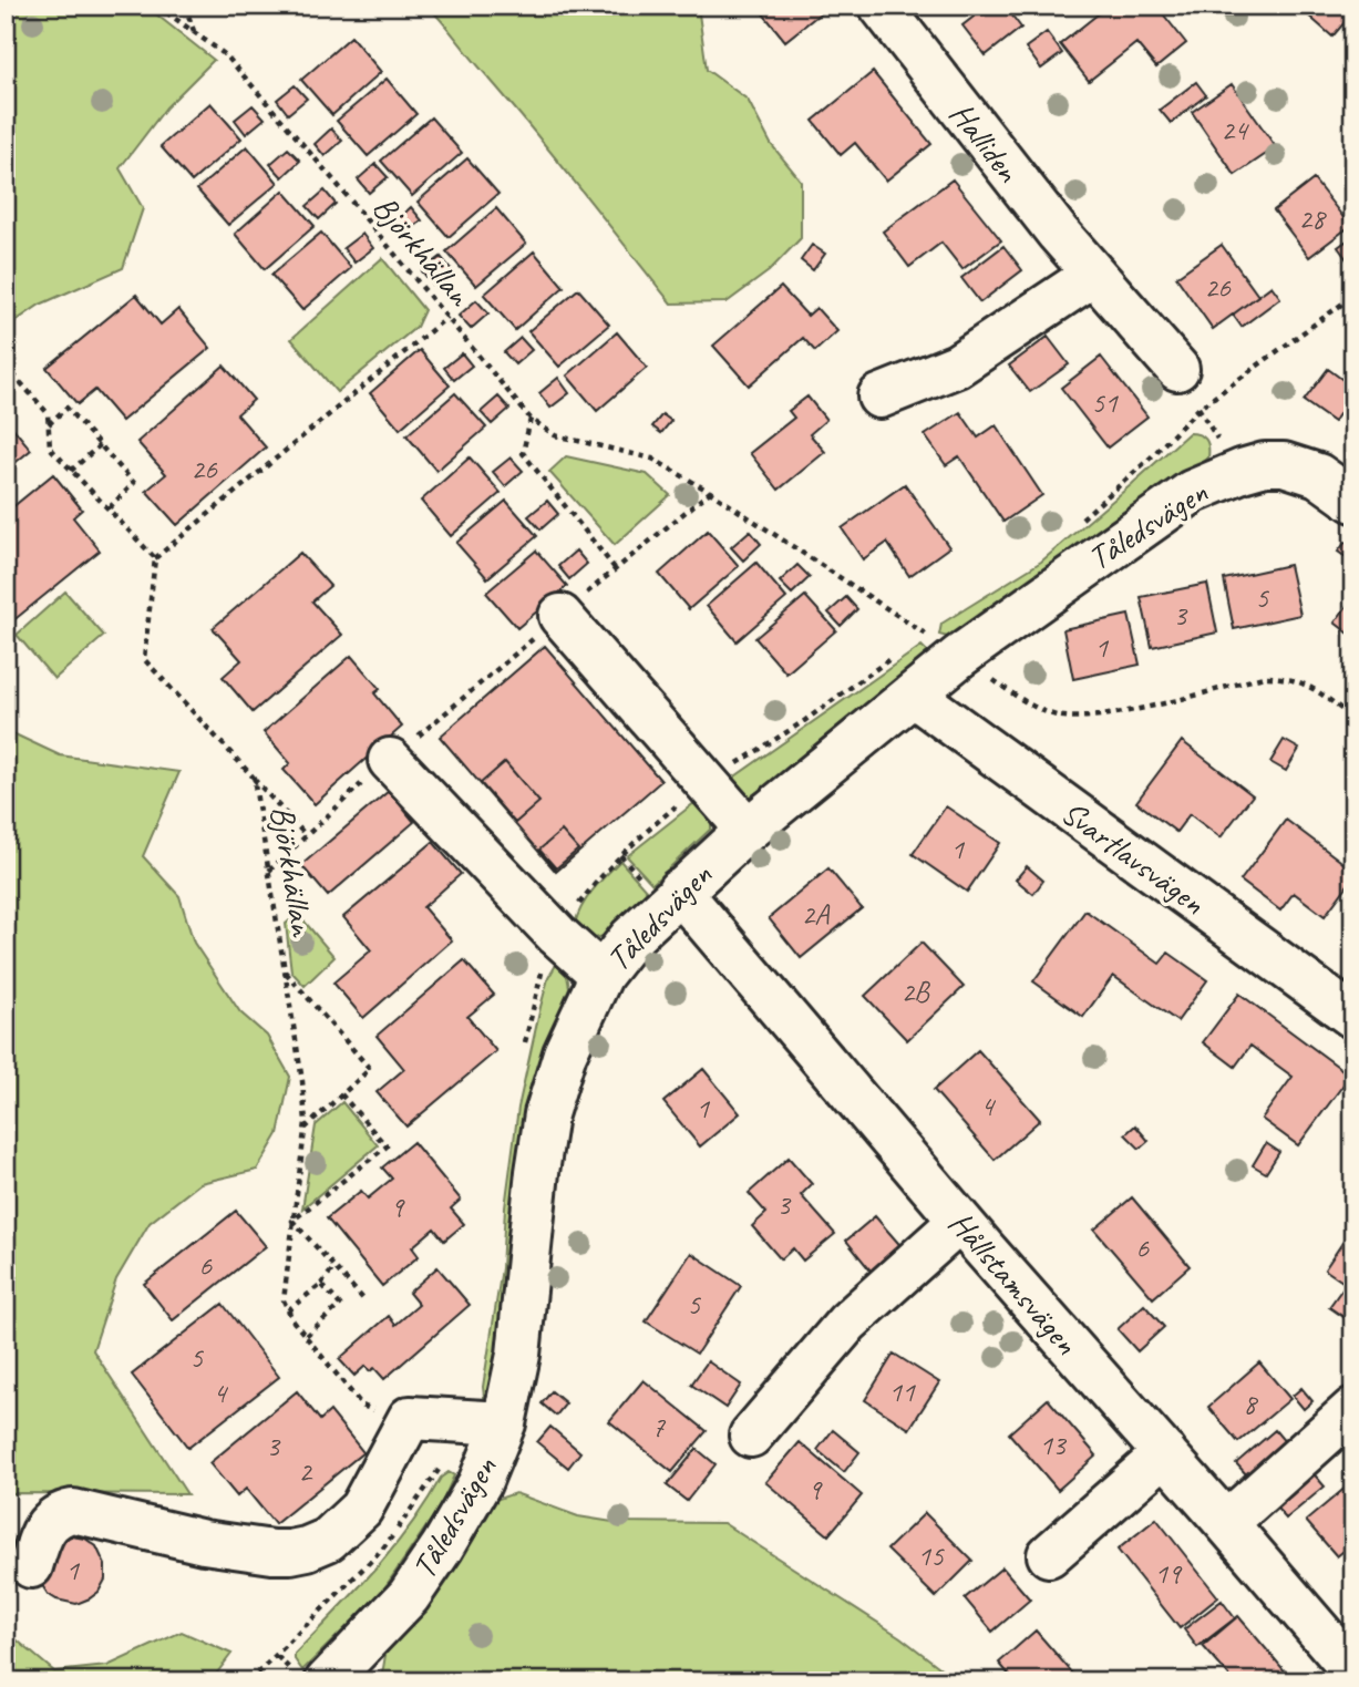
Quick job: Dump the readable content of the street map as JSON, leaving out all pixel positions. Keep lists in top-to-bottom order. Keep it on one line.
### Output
{"streets":{"street":["Halliden","Tåledsvägen","Svartlavsvägen","Hållstamsvägen"],"path":["Björkhällan"]},"crossings":[["Björkhällan","Tåledsvägen"],["Tåledsvägen","Svartlavsvägen"],["Tåledsvägen","Hållstamsvägen"]],"house_numbers":["24","28","26","51","26","5","3","1","1","2A","2B","4","1","3","9","6","6","5","5","11","4","8","7","13","3","2","9","15","1","19"]}
